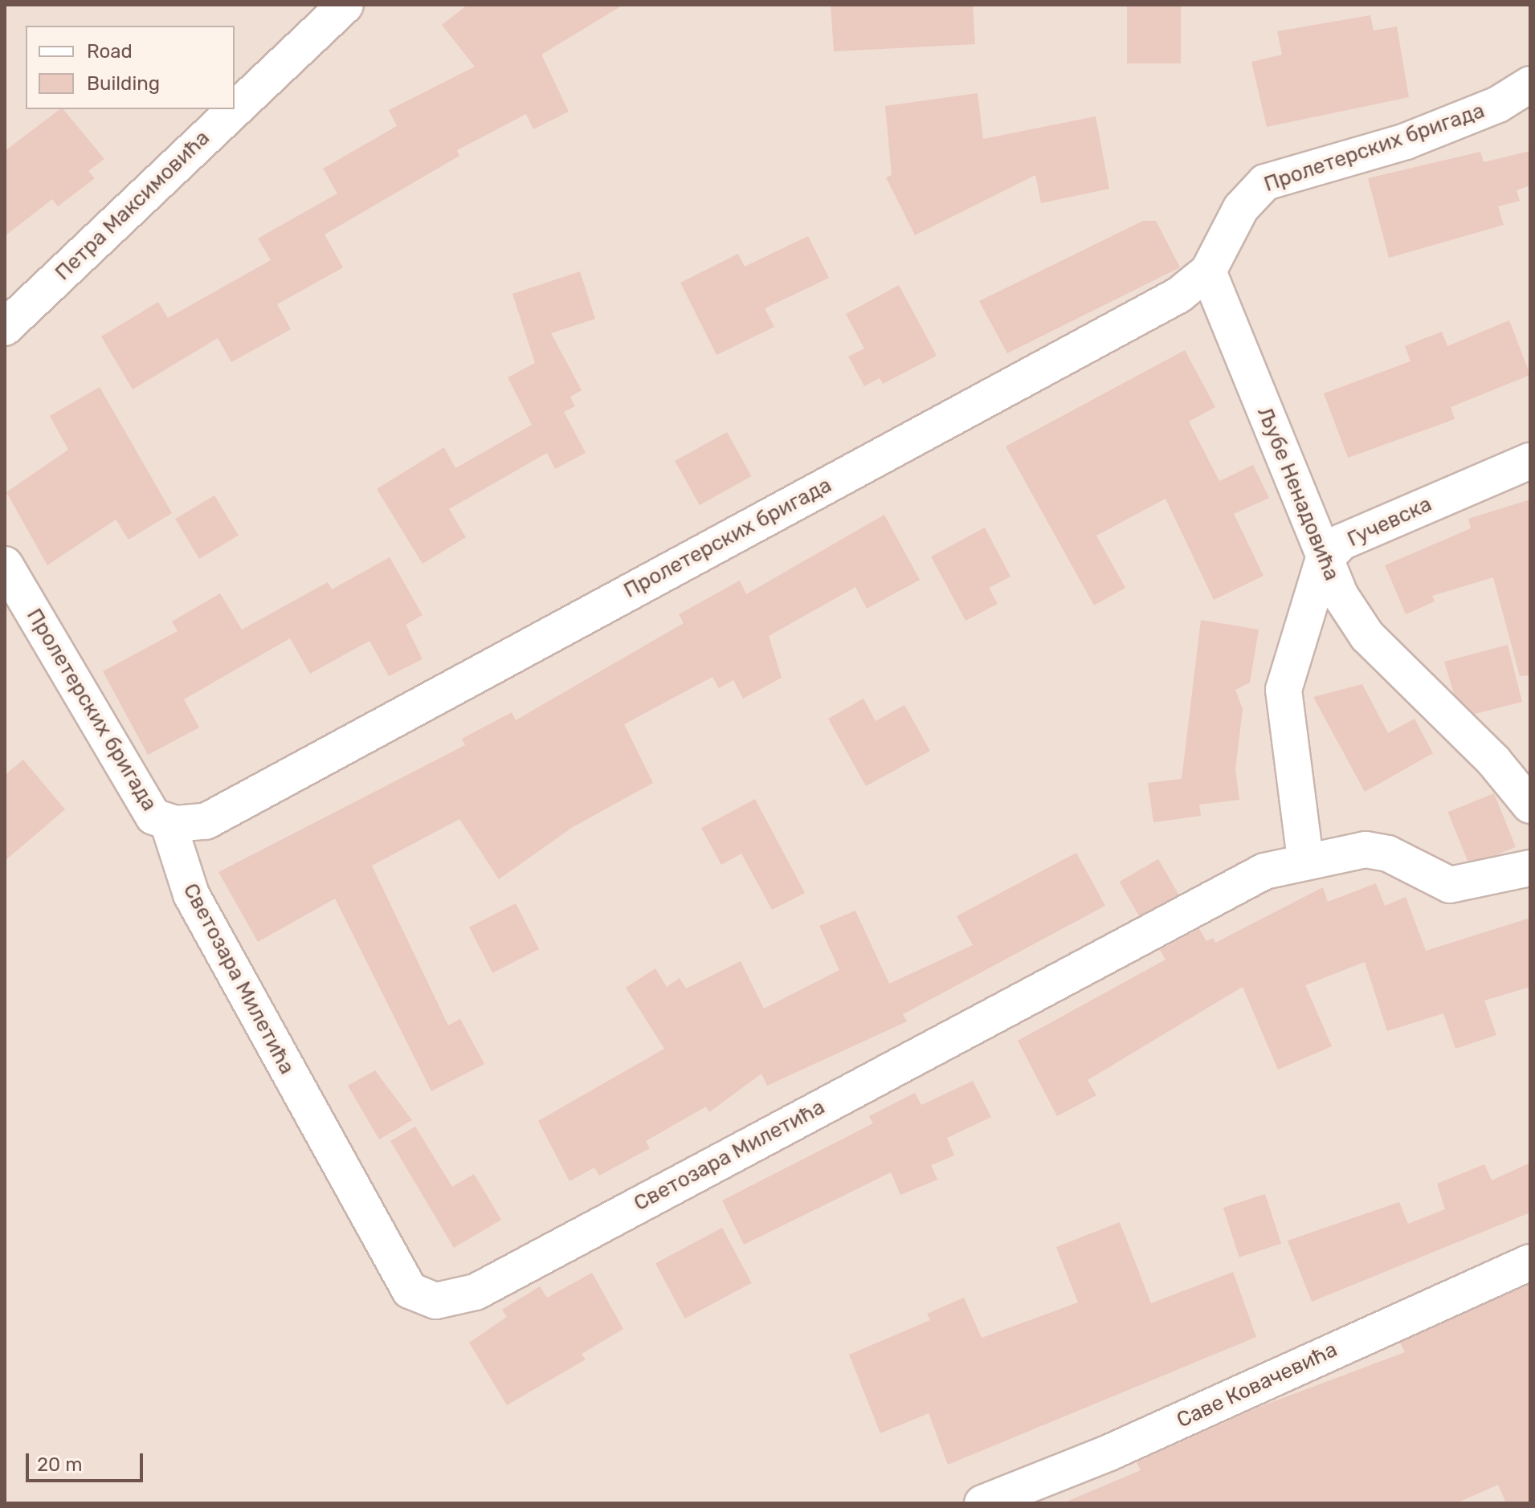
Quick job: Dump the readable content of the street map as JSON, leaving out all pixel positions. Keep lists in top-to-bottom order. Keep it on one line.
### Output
{"streets":{"street":["Пролетерских бригада","Петра Максимовића","Љубе Ненадовића","Гучевска","Светозара Милетића","Саве Ковачевића"]},"crossings":[["Пролетерских бригада","Љубе Ненадовића"],["Пролетерских бригада","Светозара Милетића"],["Љубе Ненадовића","Гучевска"]],"legend":["Road","Building"],"scale_bar":"20 m"}
